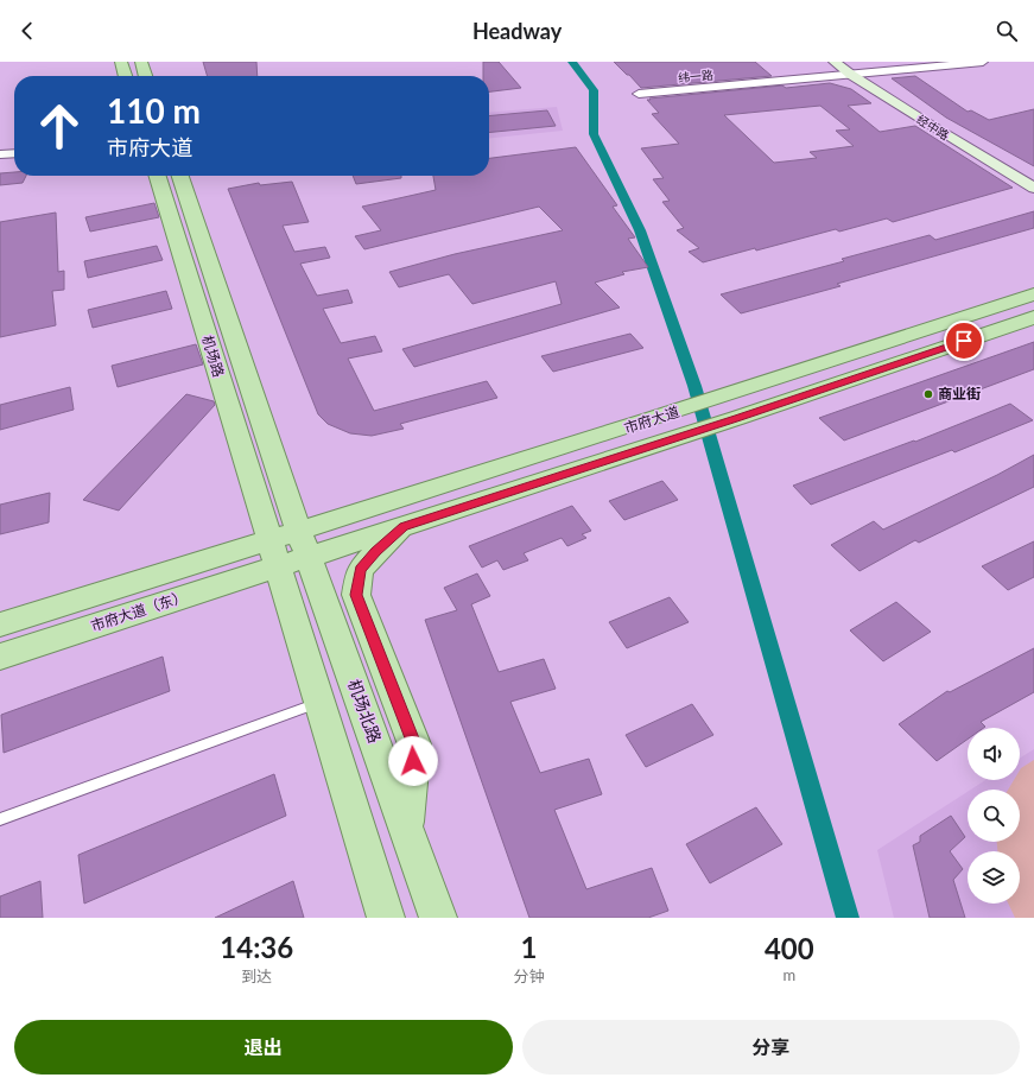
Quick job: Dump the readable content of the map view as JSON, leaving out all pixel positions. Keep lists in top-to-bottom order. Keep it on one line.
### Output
{"streets":{"main road":["经中路","机场路","市府大道","市府大道（东）","机场北路"],"street":["纬一路"]},"crossings":[["纬一路","经中路"],["机场路","市府大道"],["机场路","市府大道（东）"],["机场路","机场北路"],["市府大道","市府大道（东）"],["市府大道","机场北路"]],"places":["商业街"],"page":{"header":"Headway","turn":["110 m","市府大道"],"eta":["14:36","到达","1","分钟","400","m"],"buttons":["退出","分享"]}}
